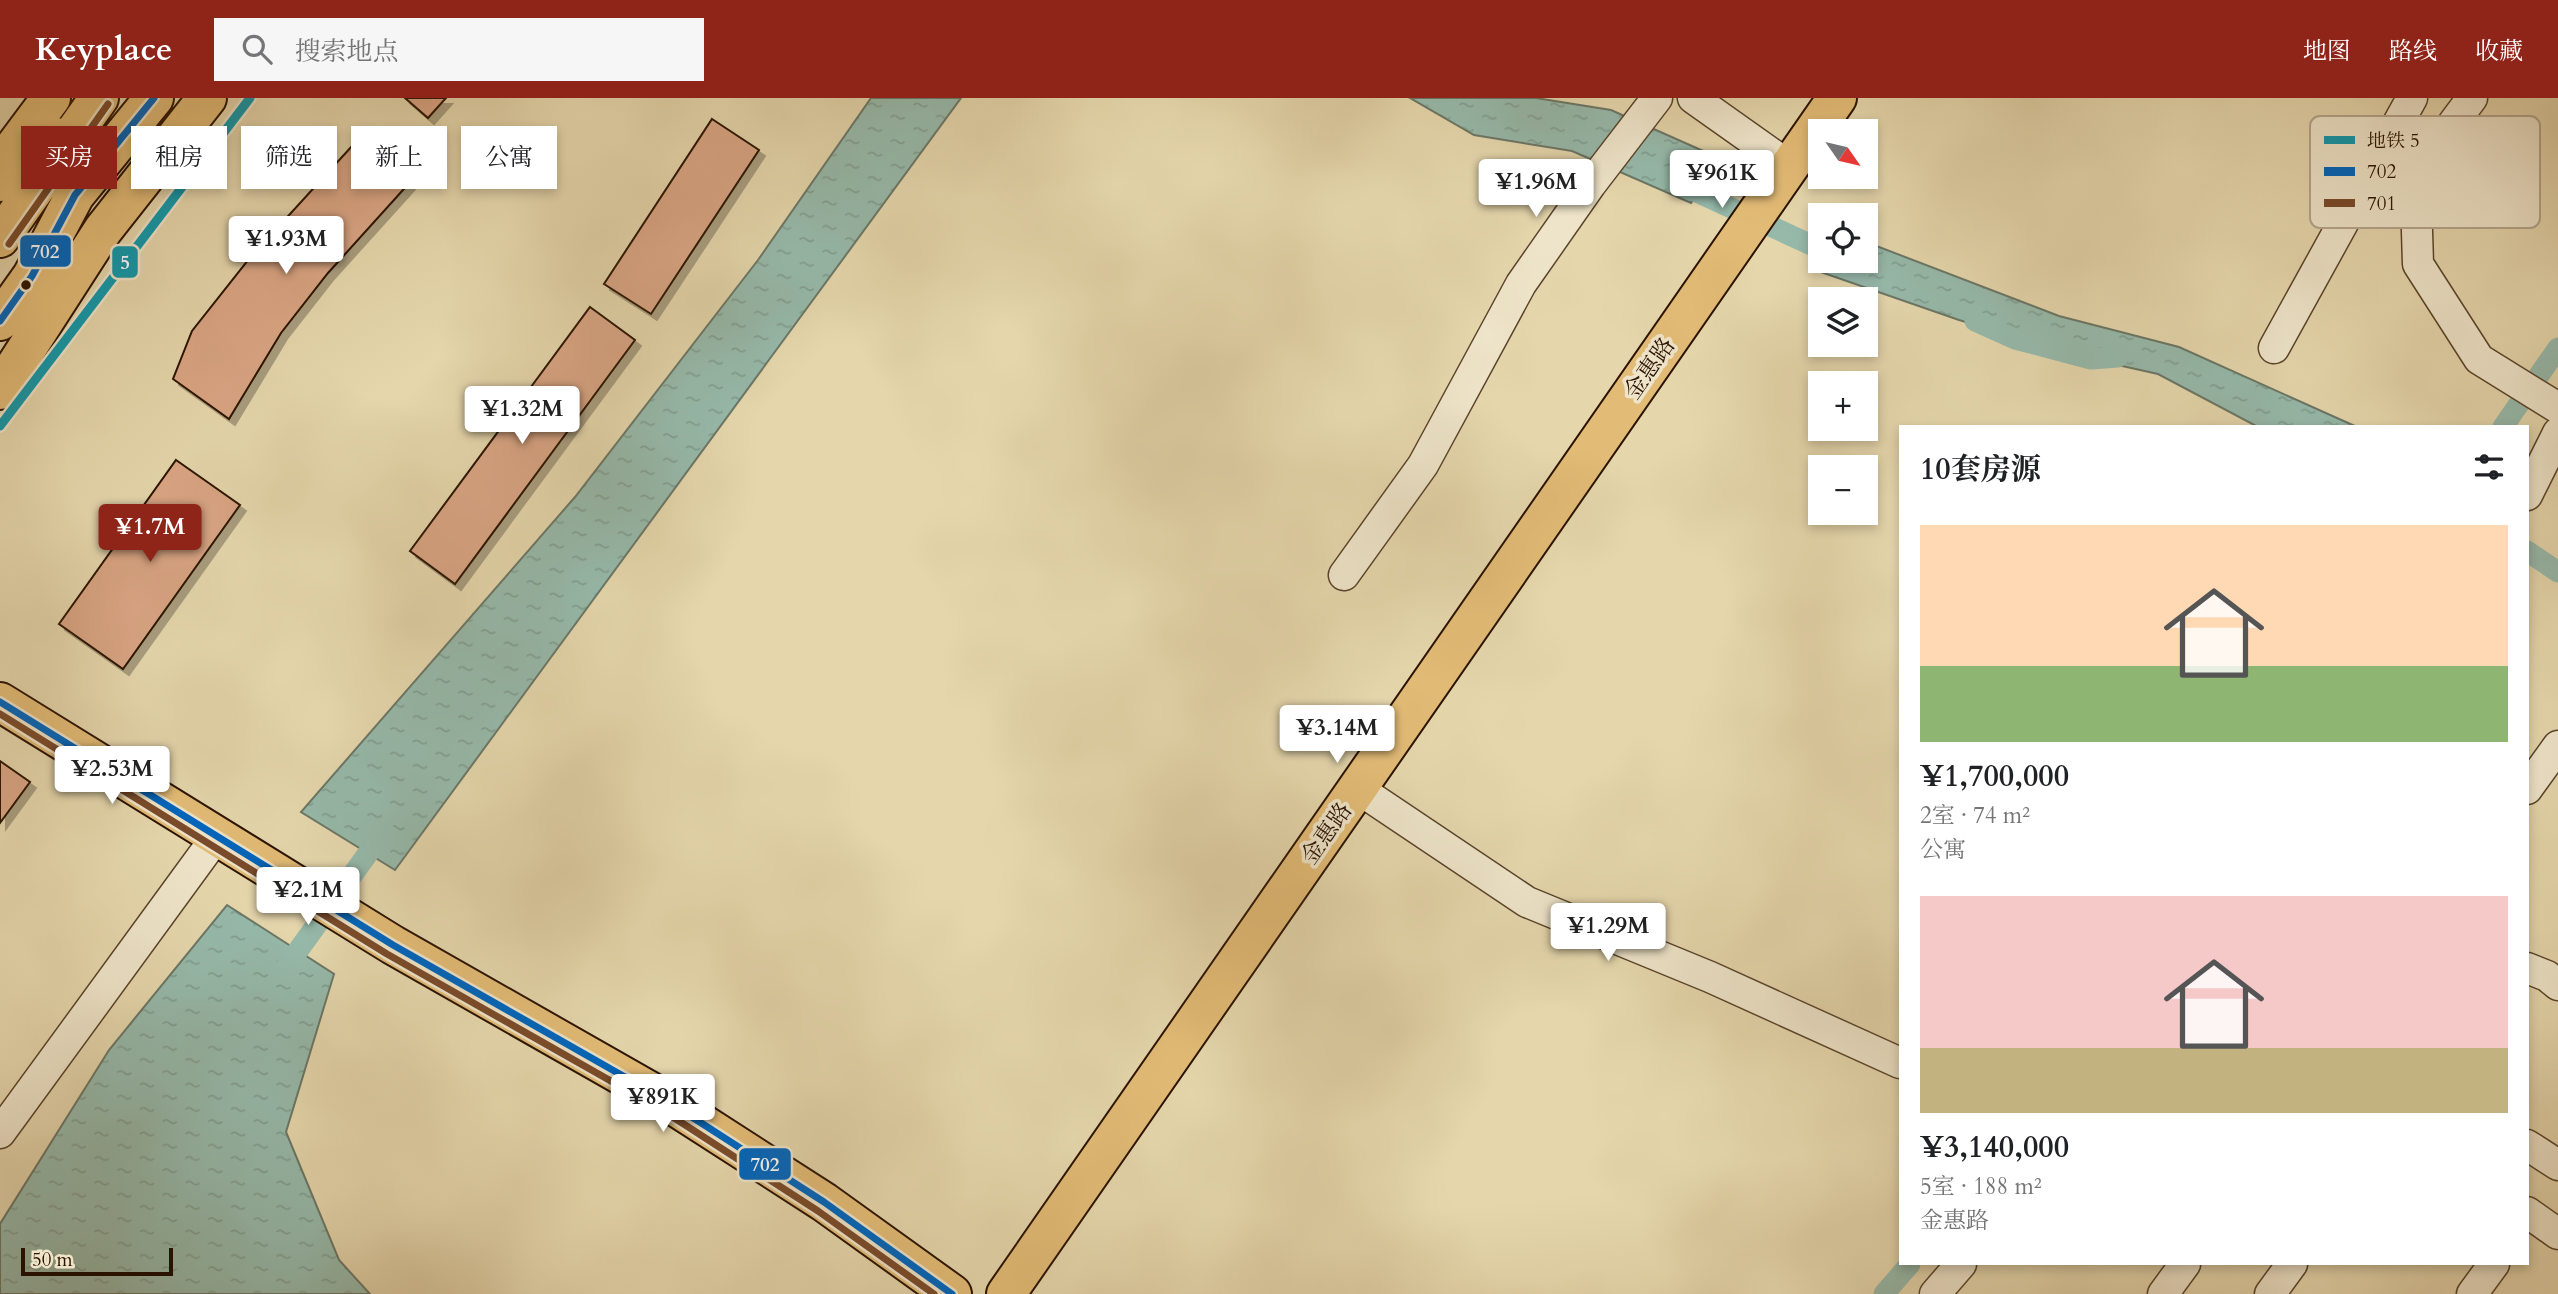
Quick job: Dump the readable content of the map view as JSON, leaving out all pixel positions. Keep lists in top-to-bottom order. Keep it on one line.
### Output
{"streets":{"main road":["金惠路"]},"lines":["metro line 5","transit line 702","transit line 701"],"legend":["地铁 5","702","701"],"scale_bar":"50 m","north":"bottom right","page":{"header":"Keyplace","search":"搜索地点","nav":["地图","路线","收藏"],"map_buttons":["+","−"],"chip":["买房","租房","筛选","新上","公寓"],"price":["¥961K","¥1.96M","¥1.93M","¥1.32M","¥1.7M","¥3.14M","¥2.53M","¥2.1M","¥1.29M","¥891K"],"heading":"10套房源","list":[{"name":"¥1,700,000","note":"2室 · 74 m² · 公寓"},{"name":"¥3,140,000","note":"5室 · 188 m² · 金惠路"}],"scale":"50 m"}}
